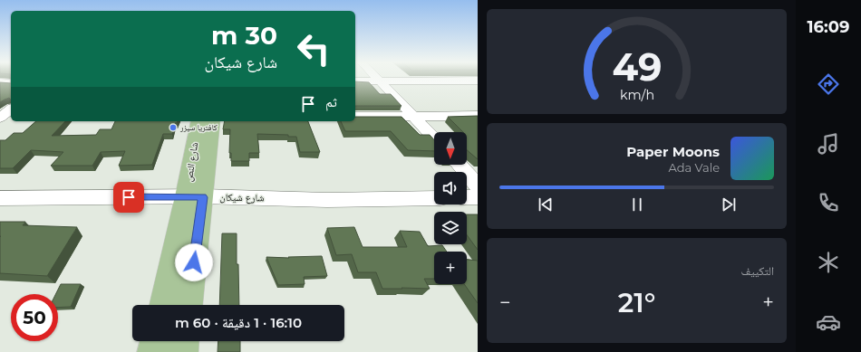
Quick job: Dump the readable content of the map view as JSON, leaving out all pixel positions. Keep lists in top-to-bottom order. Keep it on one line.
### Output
{"streets":{"main road":["شارع النص"],"street":["شارع شيكان"]},"crossings":[["شارع النص","شارع شيكان"]],"places":["كافتريا سيزر"],"north":"bottom","page":{"tabs":"16:09","turn":["30 m","شارع شيكان"],"then":"ثم","map_buttons":"+","song":["Paper Moons","Ada Vale"],"tile":"التكييف","heat":["−","21°","+"],"limit":"50","trip":"16:10 · 1 دقيقة · 60 m","gauge":["49","km/h"]}}
